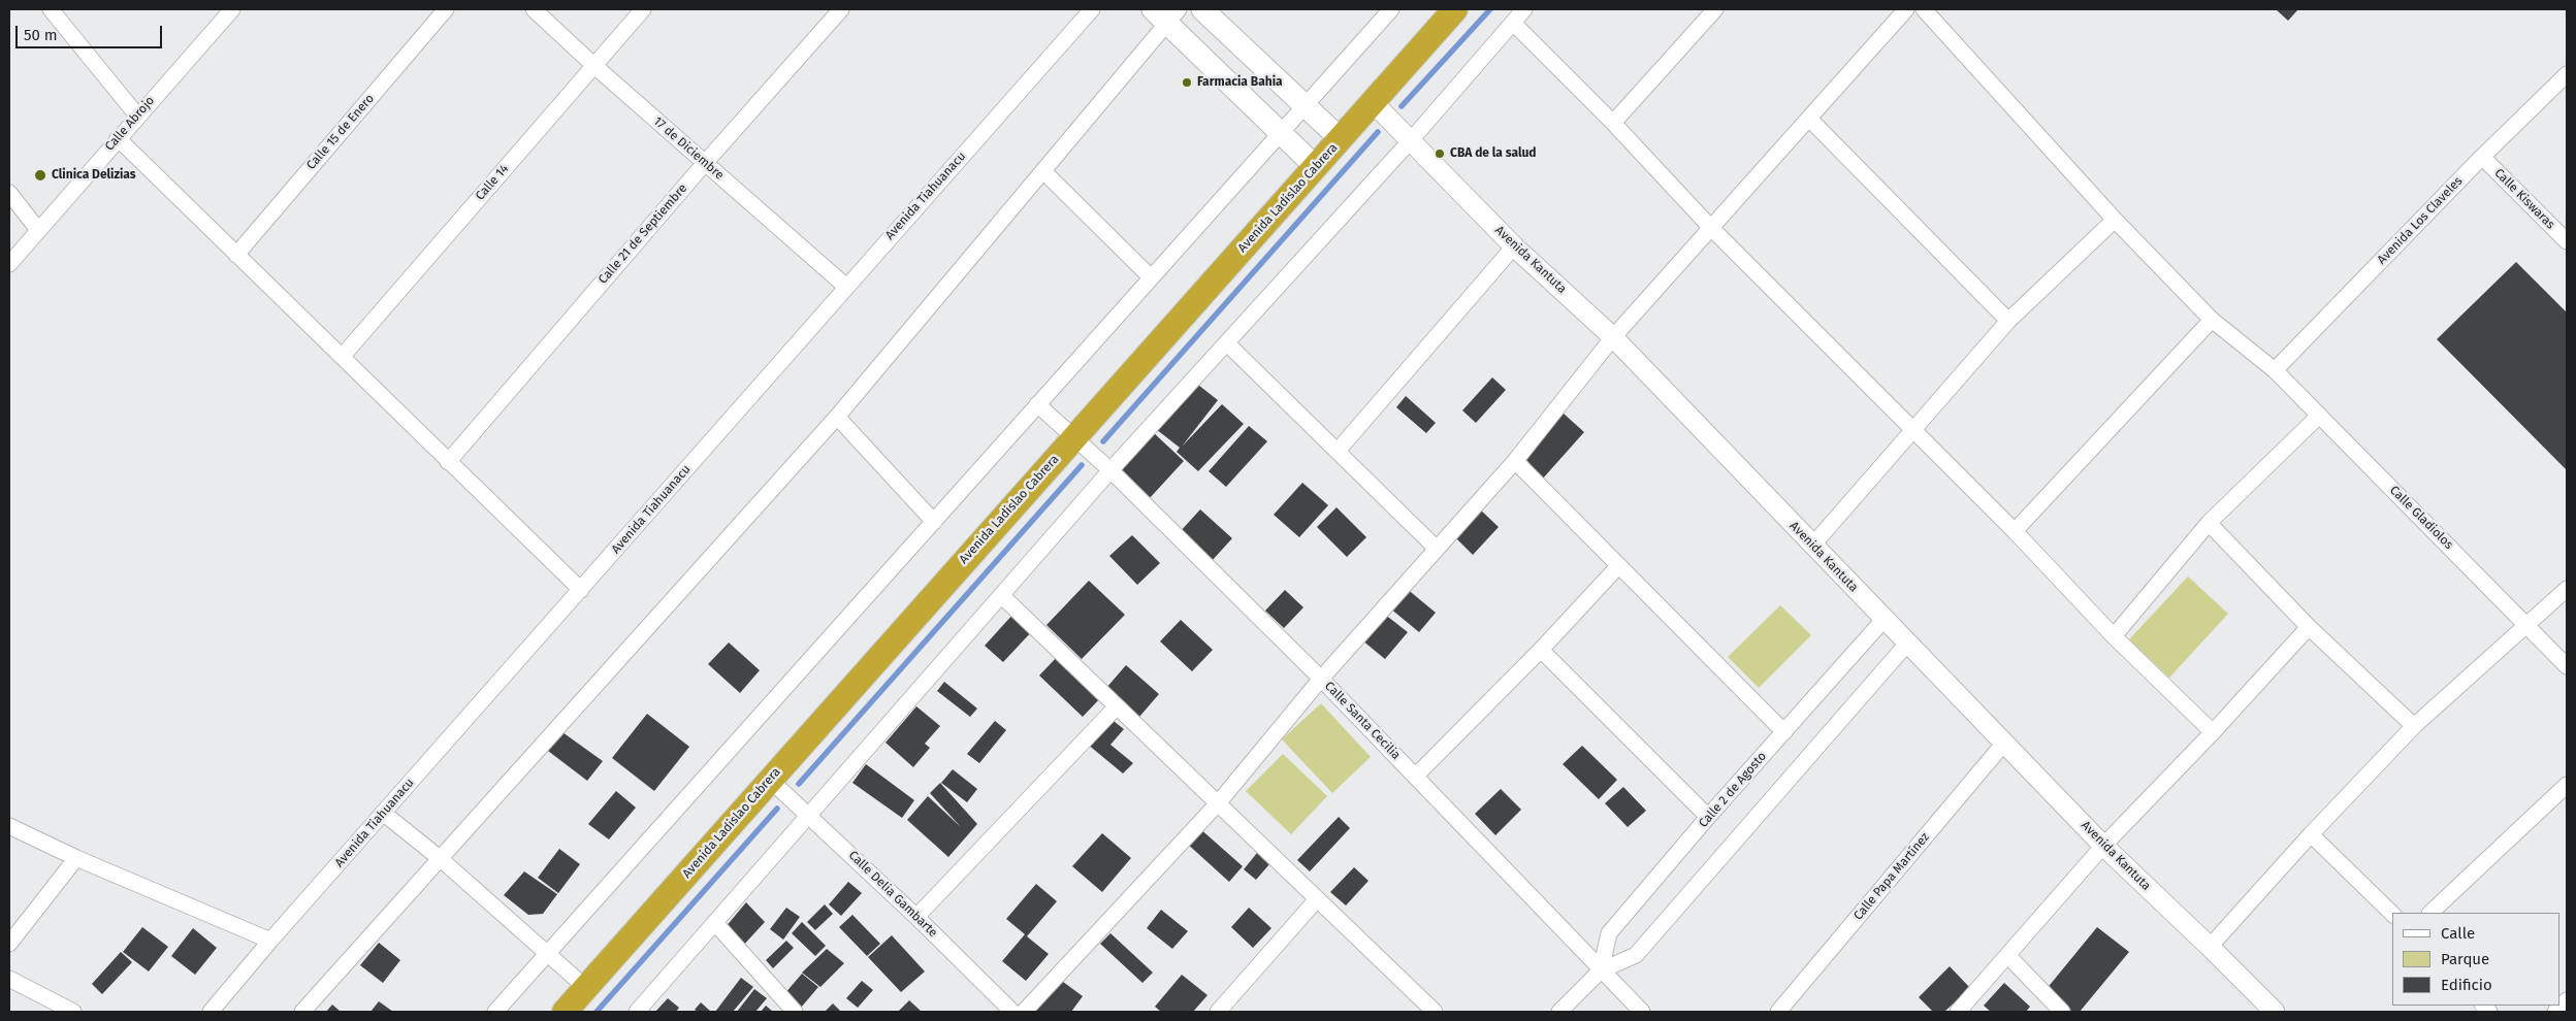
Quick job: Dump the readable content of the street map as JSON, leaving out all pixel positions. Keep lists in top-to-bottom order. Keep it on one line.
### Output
{"streets":{"highway":["Avenida Ladislao Cabrera"],"street":["Calle Abrojo","Calle 15 de Enero","17 de Diciembre","Calle 14","Avenida Tiahuanacu","Calle Kiswaras","Avenida Los Claveles","Calle 21 de Septiembre","Avenida Kantuta","Calle Gladiolos","Calle Santa Cecilia","Calle 2 de Agosto","Calle Papa Martínez","Calle Delia Gambarte"]},"crossings":[["17 de Diciembre","Calle 14"],["17 de Diciembre","Avenida Tiahuanacu"],["17 de Diciembre","Calle 21 de Septiembre"],["Avenida Ladislao Cabrera","Avenida Kantuta"],["Avenida Ladislao Cabrera","Calle Santa Cecilia"],["Avenida Ladislao Cabrera","Calle Delia Gambarte"],["Calle Kiswaras","Avenida Los Claveles"],["Avenida Los Claveles","Calle Gladiolos"],["Avenida Kantuta","Calle 2 de Agosto"],["Avenida Kantuta","Calle Papa Martínez"],["Calle Santa Cecilia","Calle 2 de Agosto"]],"places":["Farmacia Bahia","CBA de la salud","Clinica Delizias"],"legend":["Calle","Parque","Edificio"],"scale_bar":"50 m"}
